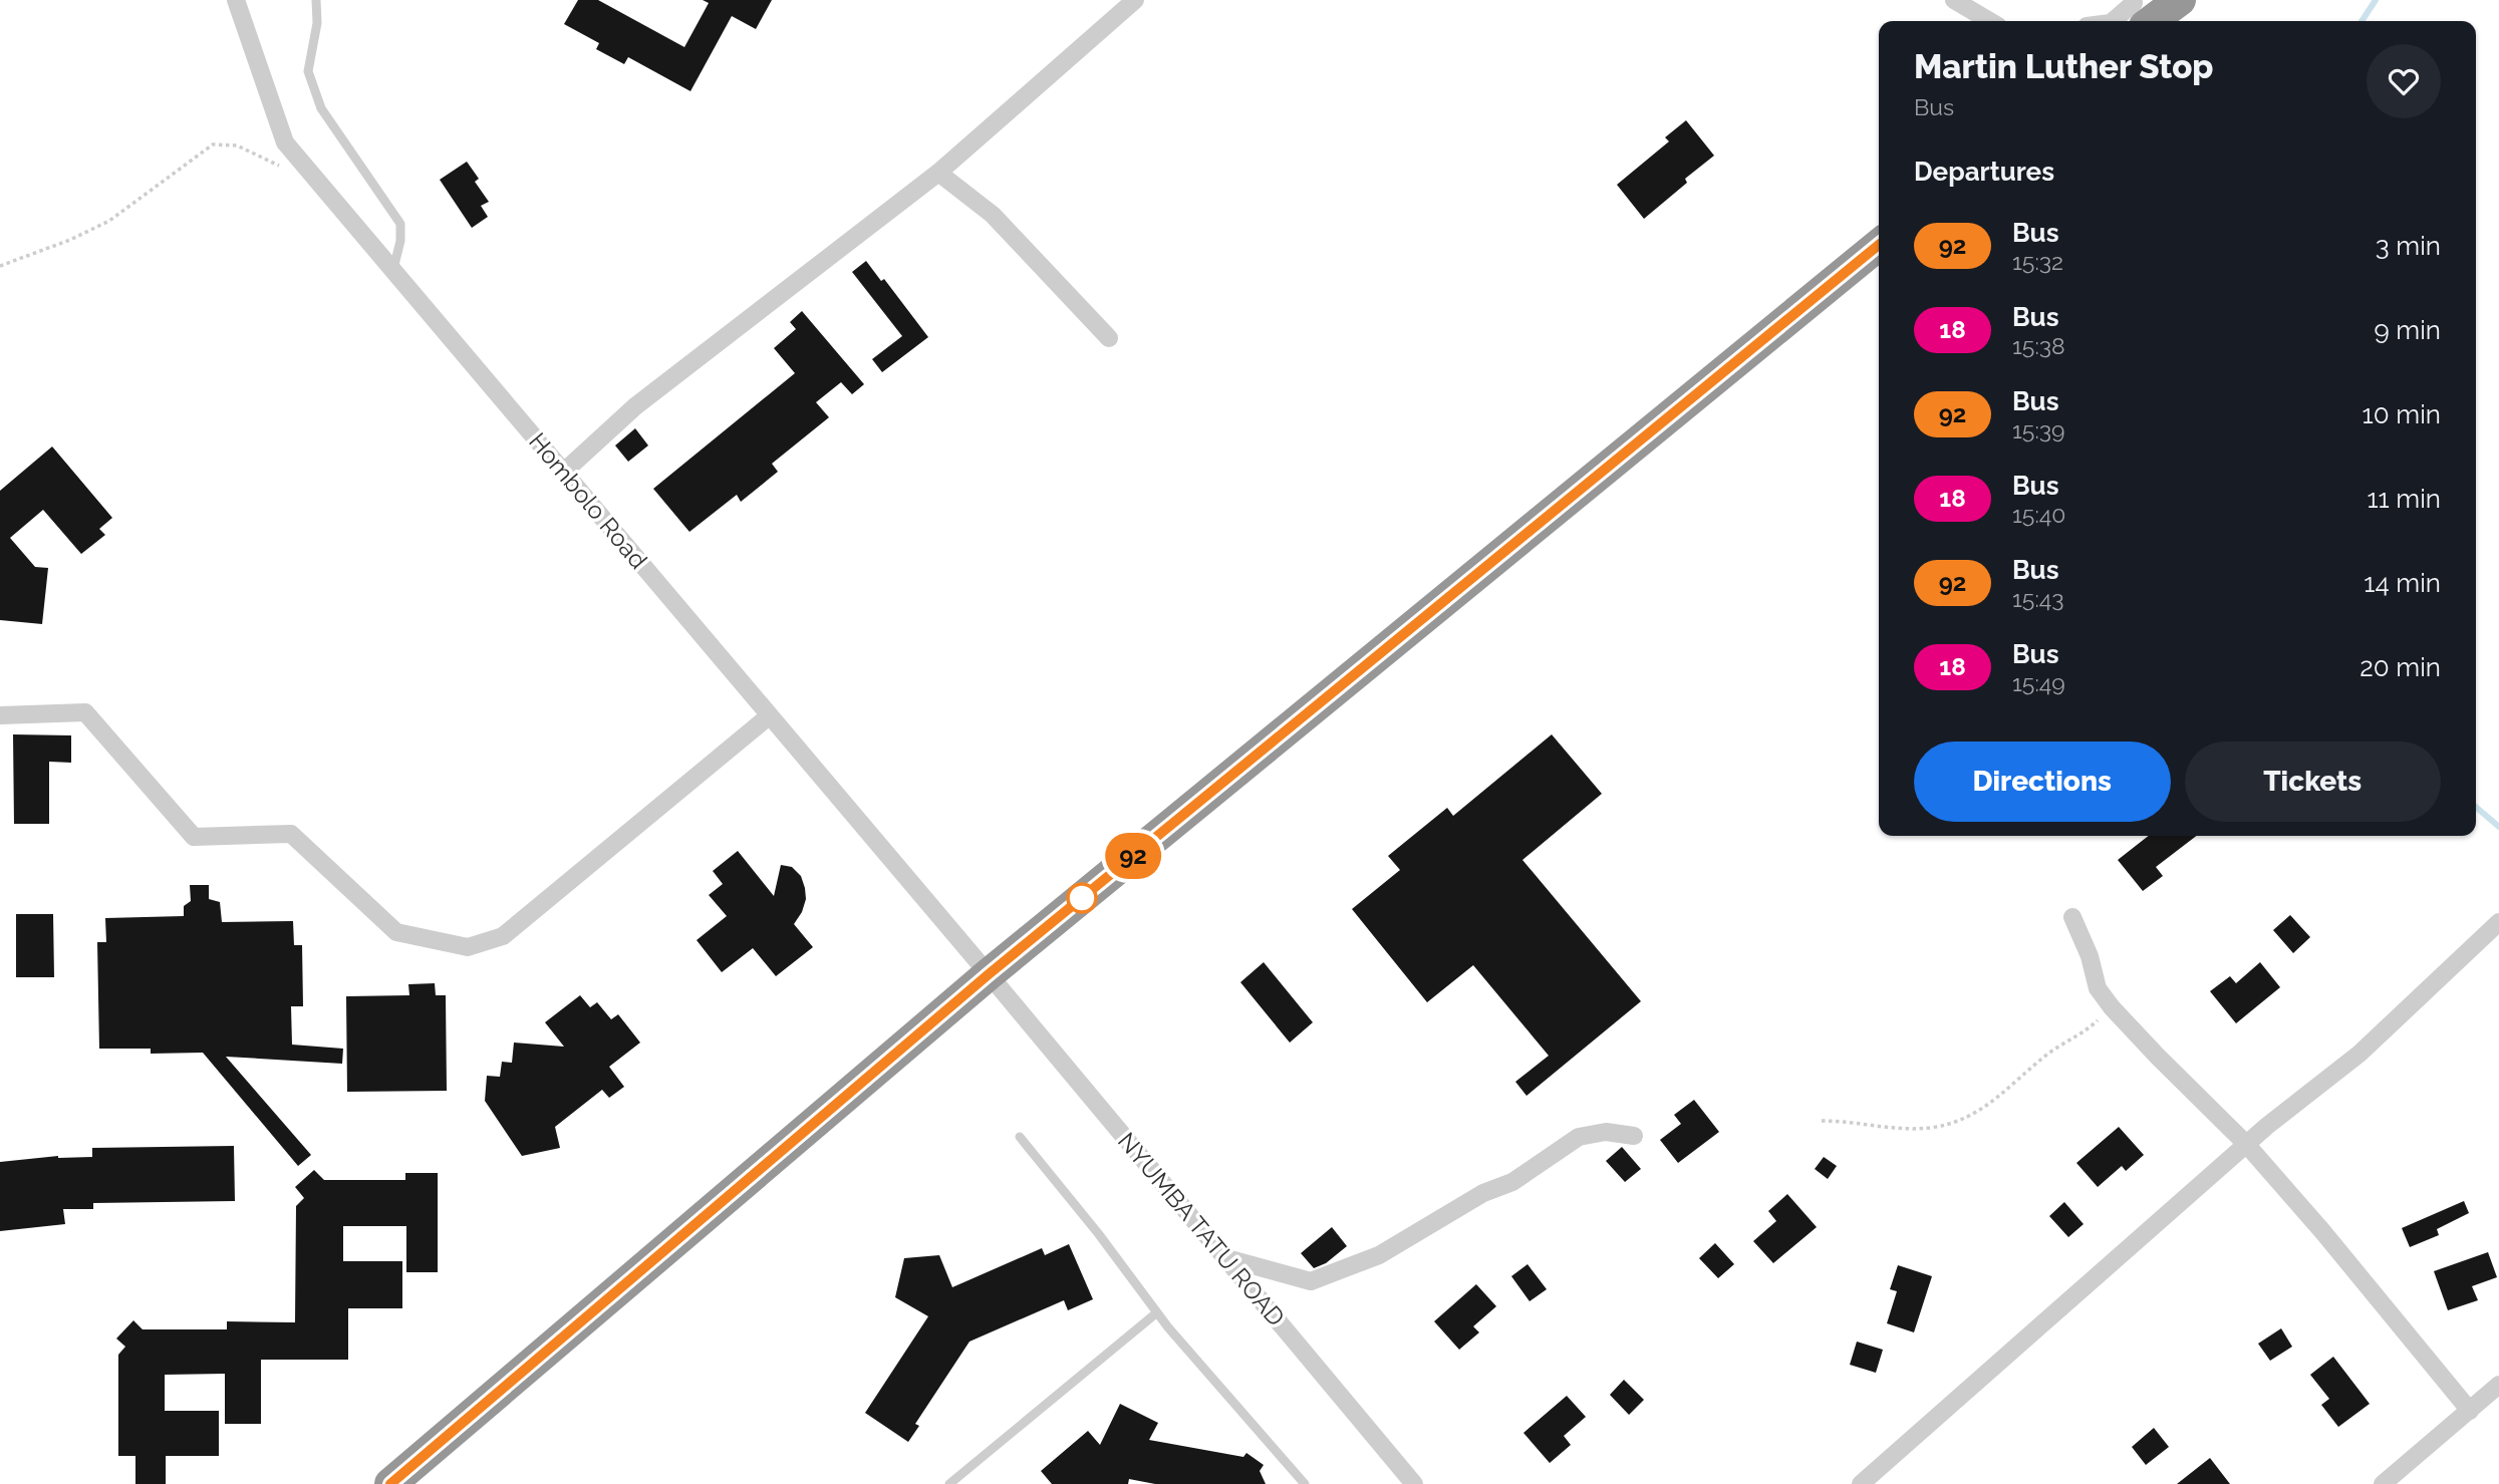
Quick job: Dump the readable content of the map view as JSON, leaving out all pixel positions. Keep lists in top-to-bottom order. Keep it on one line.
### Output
{"streets":{"street":["Hombolo Road","NYUMBA TATU ROAD"]},"crossings":[["Hombolo Road","NYUMBA TATU ROAD"]],"lines":["bus line 92"],"page":{"on_map":"92","heading":[["Martin Luther Stop","Bus"],"Departures"],"list":[{"mark":"92","name":"Bus","note":"15:32","value":"3 min"},{"mark":"18","name":"Bus","note":"15:38","value":"9 min"},{"mark":"92","name":"Bus","note":"15:39","value":"10 min"},{"mark":"18","name":"Bus","note":"15:40","value":"11 min"},{"mark":"92","name":"Bus","note":"15:43","value":"14 min"},{"mark":"18","name":"Bus","note":"15:49","value":"20 min"}],"buttons":["Directions","Tickets"]}}
